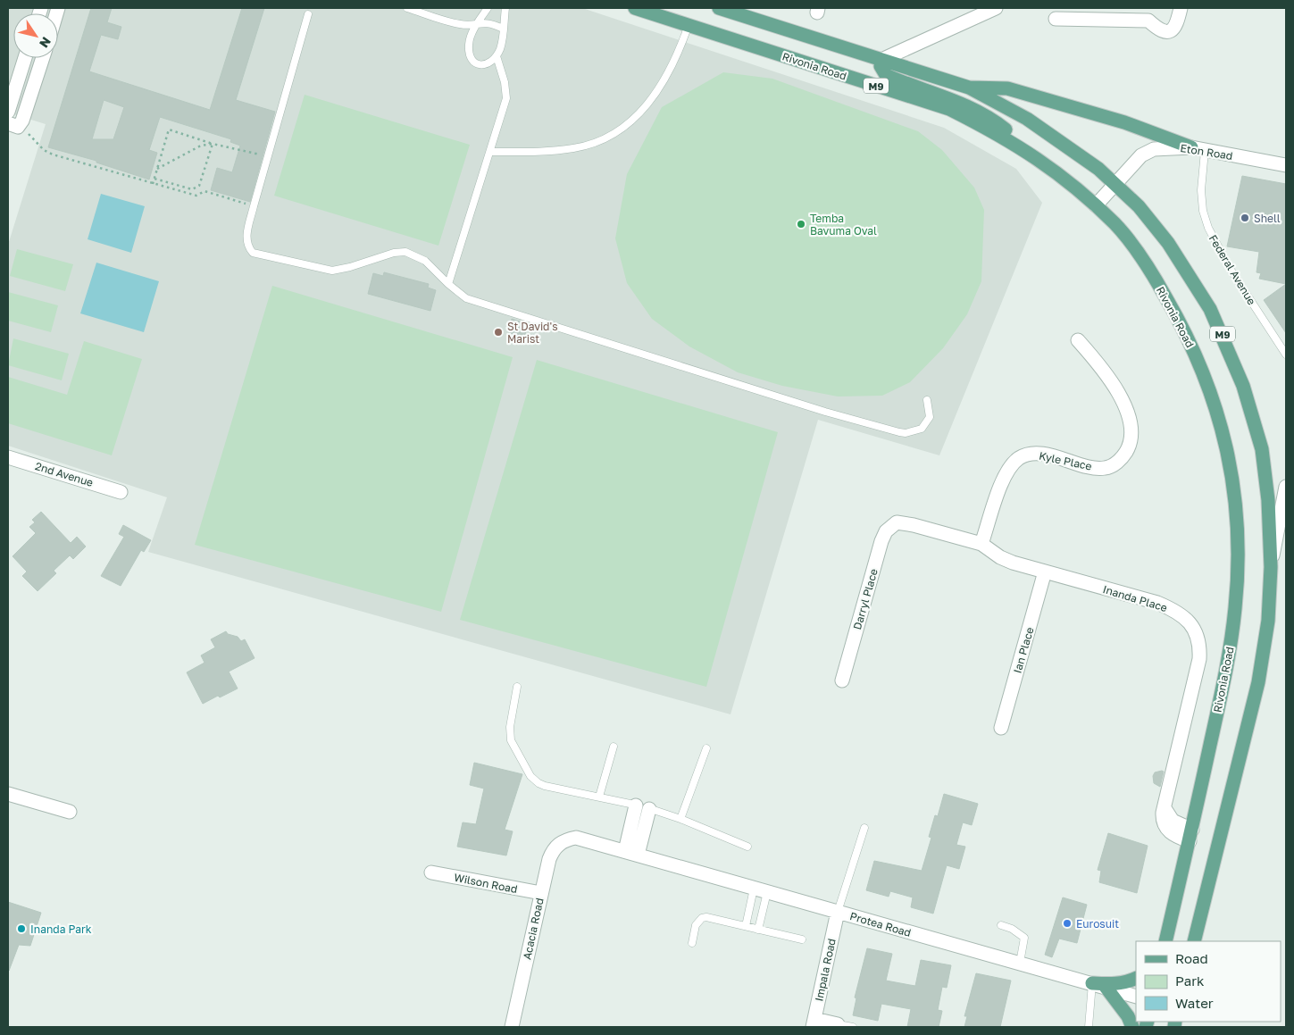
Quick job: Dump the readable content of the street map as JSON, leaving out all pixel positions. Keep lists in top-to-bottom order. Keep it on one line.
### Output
{"streets":{"main road":["Rivonia Road","M9"],"street":["Eton Road","Kyle Place","2nd Avenue","Inanda Place","Darryl Place","Ian Place","Wilson Road","Protea Road","Acacia Road","Impala Road"],"lane":["Federal Avenue"]},"crossings":[["Rivonia Road","Eton Road"],["Rivonia Road","Inanda Place"],["M9","Eton Road"],["Eton Road","Federal Avenue"],["Kyle Place","Inanda Place"],["Inanda Place","Darryl Place"],["Inanda Place","Ian Place"],["Wilson Road","Acacia Road"],["Protea Road","Acacia Road"],["Protea Road","Impala Road"]],"places":["Shell","Temba Bavuma Oval","St David's Marist","Eurosuit","Inanda Park"],"legend":["Road","Park","Water"],"north":"bottom right"}
